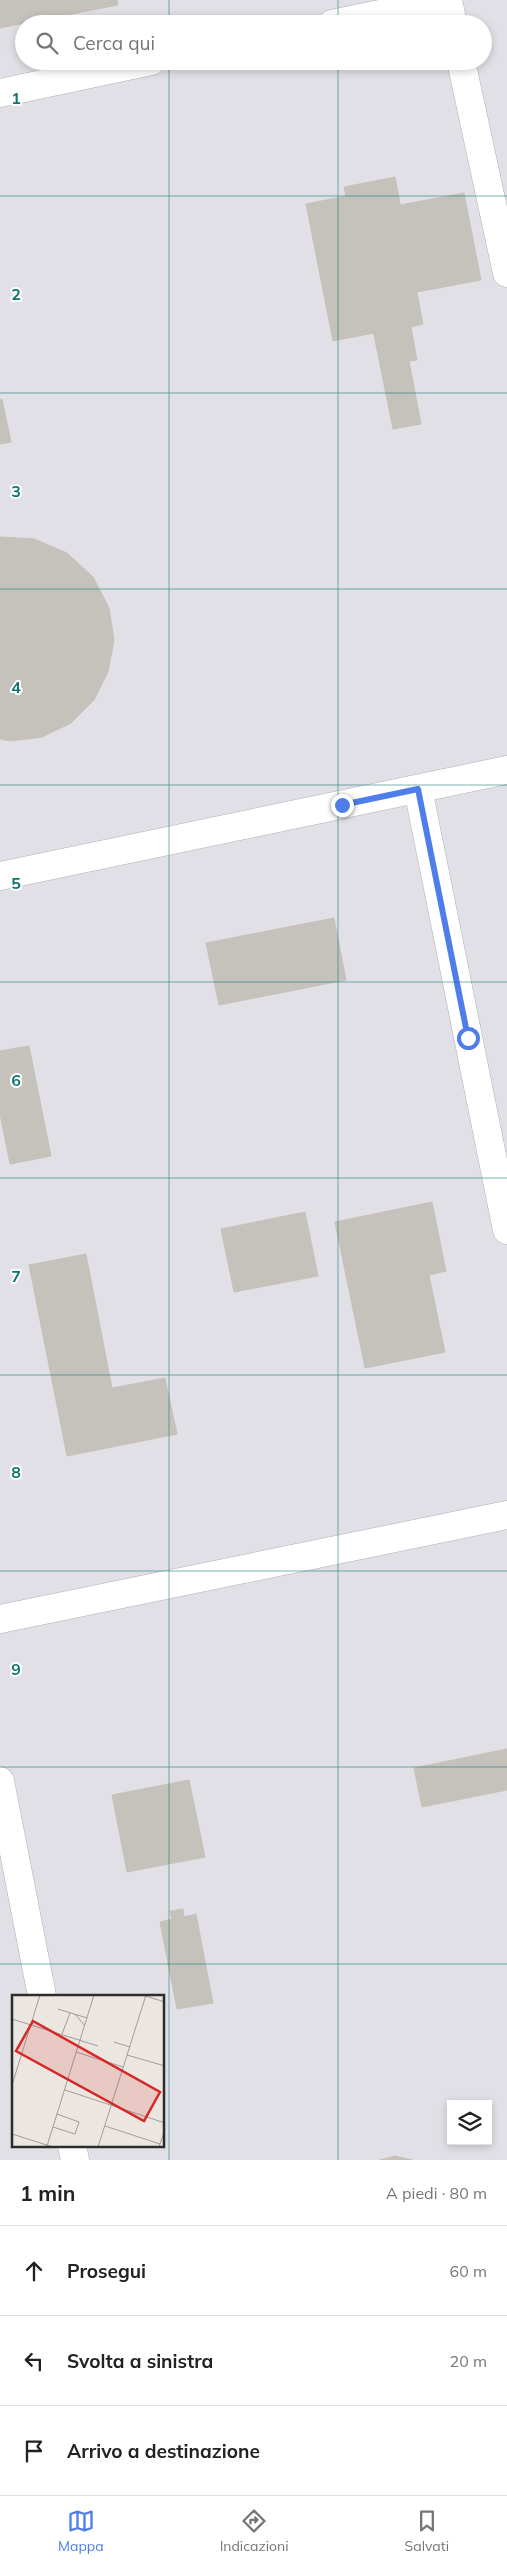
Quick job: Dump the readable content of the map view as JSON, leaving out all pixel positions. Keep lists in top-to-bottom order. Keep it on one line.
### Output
{"page":{"search":"Cerca qui","heading":["1 min","A piedi · 80 m"],"list":[["Prosegui","60 m"],["Svolta a sinistra","20 m"],"Arrivo a destinazione"],"nav":["Mappa","Indicazioni","Salvati"]},"grid":{"rows":["1","2","3","4","5","6","7","8","9"]}}
